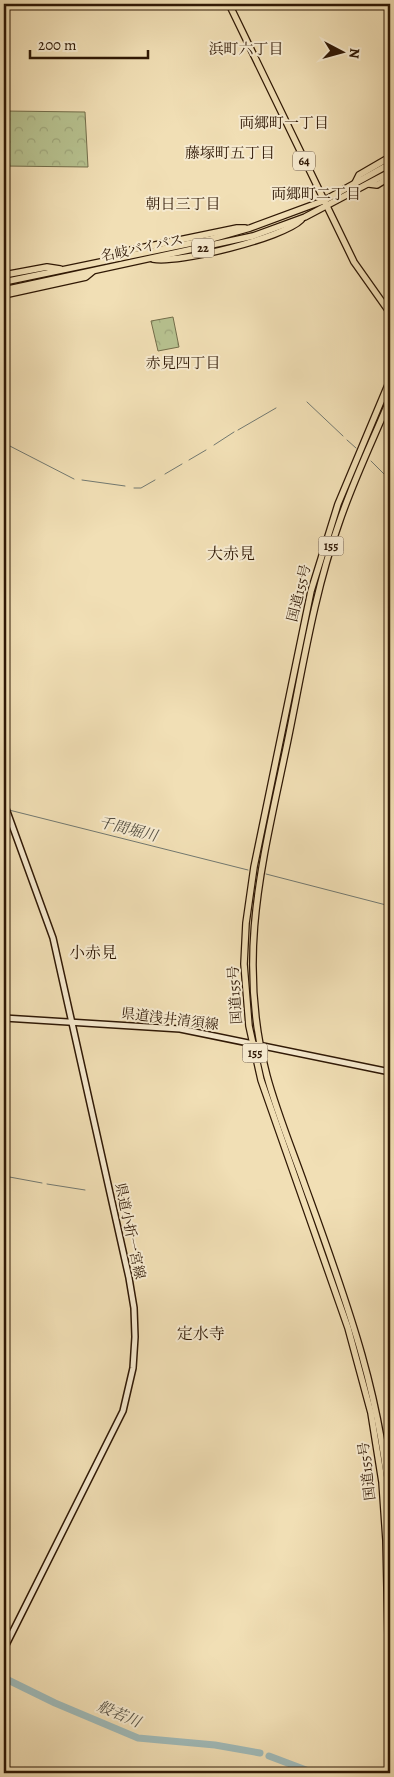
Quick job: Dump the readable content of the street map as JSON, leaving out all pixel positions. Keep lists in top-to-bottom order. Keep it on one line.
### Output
{"streets":{"main road":["64","名岐バイパス","22","155","国道155号","県道浅井清須線","県道小折一宮線"]},"crossings":[["64","名岐バイパス"],["名岐バイパス","22"],["国道155号","県道浅井清須線"],["県道浅井清須線","県道小折一宮線"]],"districts":["浜町六丁目","両郷町一丁目","藤塚町五丁目","両郷町二丁目","朝日三丁目","赤見四丁目","大赤見","小赤見","定水寺"],"water":["千間堀川","般若川"],"scale_bar":"200 m","north":"right"}
